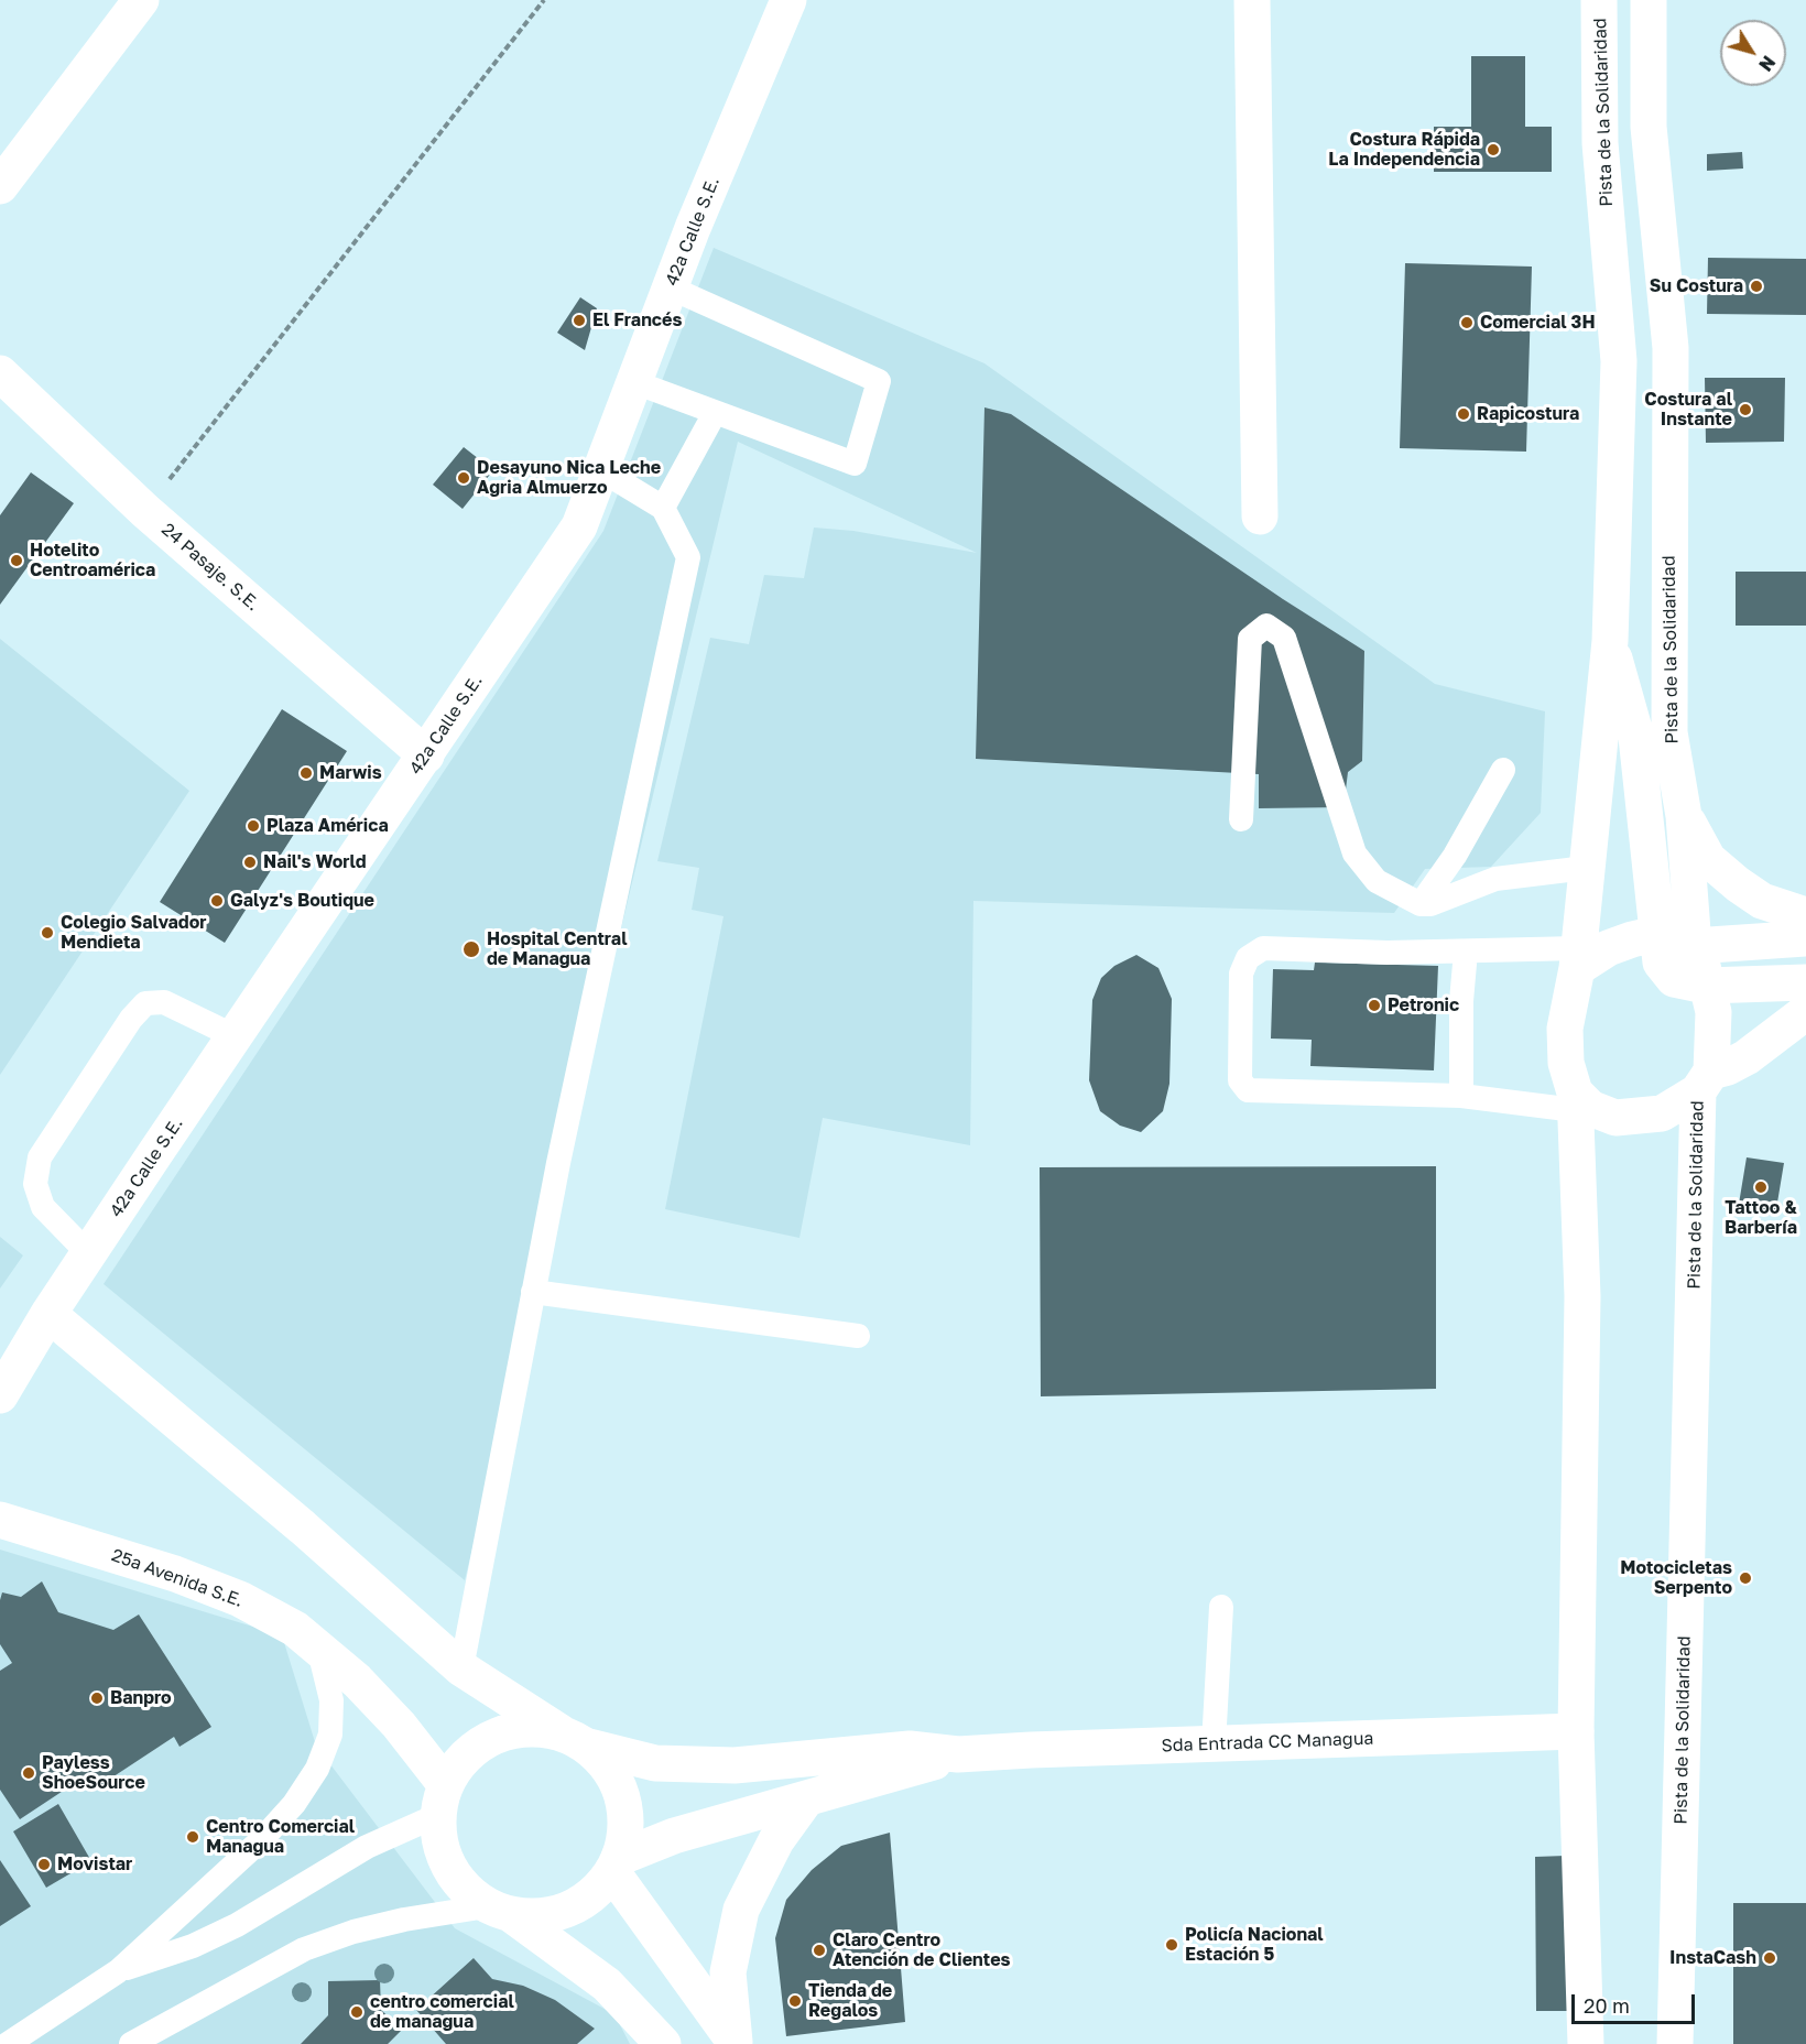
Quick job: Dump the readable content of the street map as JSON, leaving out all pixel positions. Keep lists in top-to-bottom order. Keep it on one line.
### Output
{"streets":{"street":["Pista de la Solidaridad","42a Calle S.E.","24 Pasaje. S.E.","25a Avenida S.E.","Sda Entrada CC Managua"]},"crossings":[["Pista de la Solidaridad","Sda Entrada CC Managua"],["42a Calle S.E.","24 Pasaje. S.E."]],"places":["Costura Rápida La Independencia","Su Costura","El Francés","Comercial 3H","Costura al Instante","Rapicostura","Desayuno Nica Leche Agria Almuerzo","Hotelito Centroamérica","Marwis","Plaza América","Nail's World","Galyz's Boutique","Colegio Salvador Mendieta","Hospital Central de Managua","Petronic","Tattoo & Barbería","Motocicletas Serpento","Banpro","Payless ShoeSource","Centro Comercial Managua","Movistar","Policía Nacional Estación 5","Claro Centro Atención de Clientes","InstaCash","Tienda de Regalos","centro comercial de managua"],"scale_bar":"20 m","north":"bottom right"}
